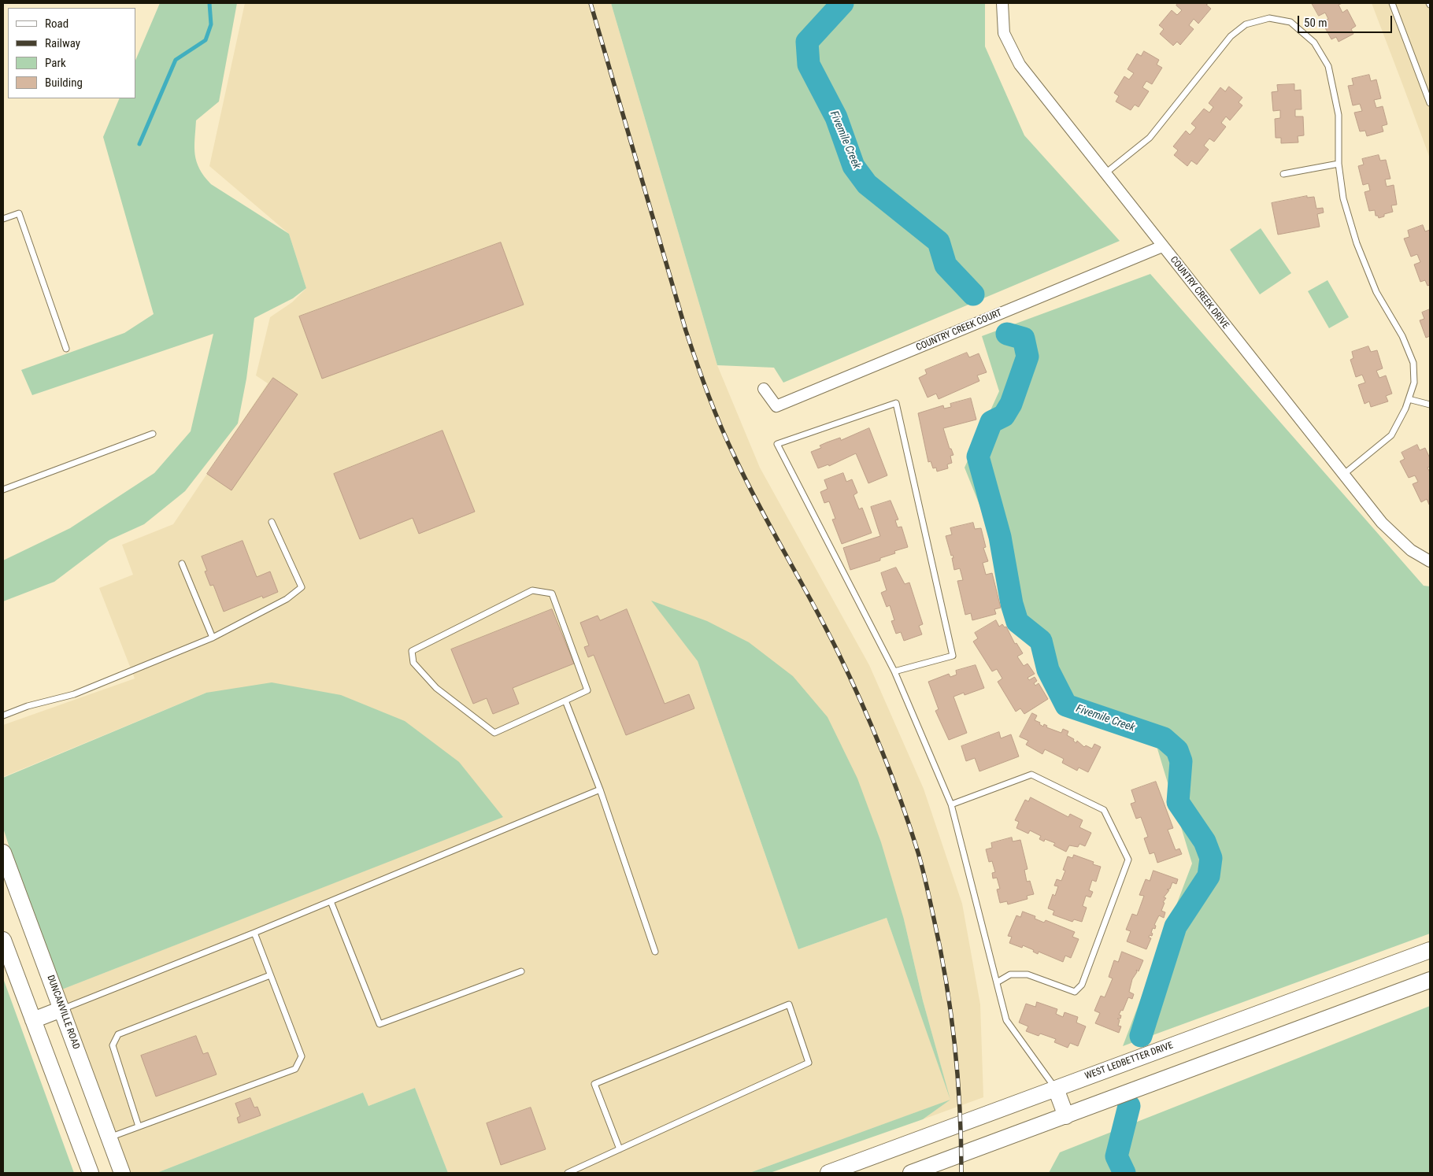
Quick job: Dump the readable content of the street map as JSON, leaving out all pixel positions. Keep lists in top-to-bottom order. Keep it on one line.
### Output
{"streets":{"main road":["DUNCANVILLE ROAD","WEST LEDBETTER DRIVE"],"street":["COUNTRY CREEK DRIVE","COUNTRY CREEK COURT"]},"crossings":[["COUNTRY CREEK DRIVE","COUNTRY CREEK COURT"]],"water":["Fivemile Creek"],"legend":["Road","Railway","Park","Building"],"scale_bar":"50 m"}
